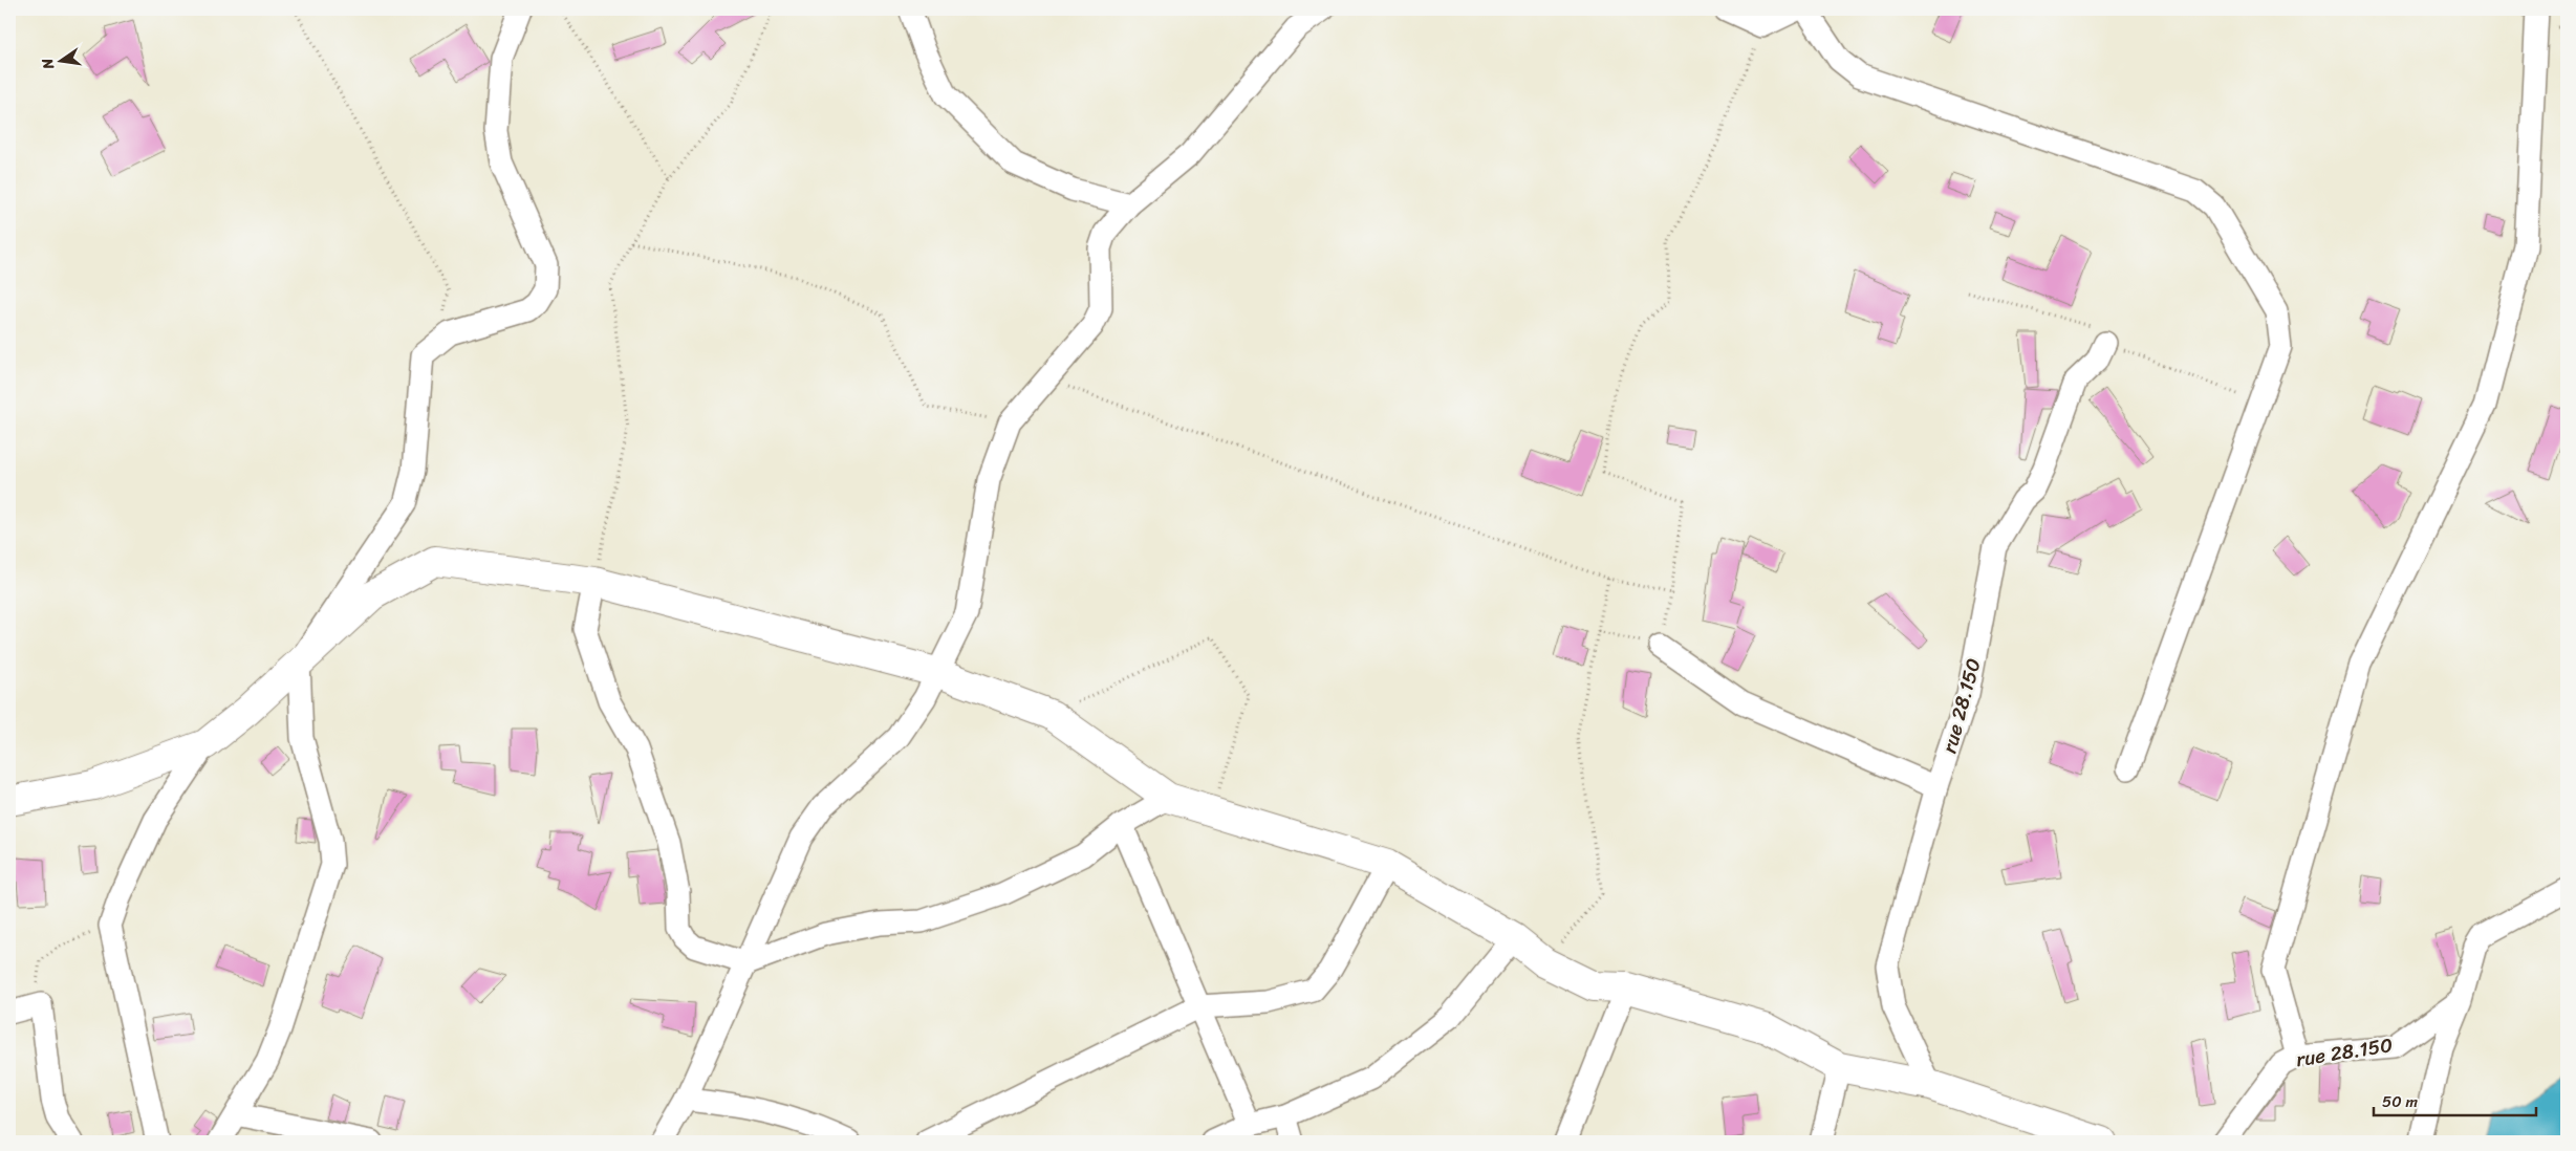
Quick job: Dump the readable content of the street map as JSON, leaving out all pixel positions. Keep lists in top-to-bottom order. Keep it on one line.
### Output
{"streets":{"street":["rue 28.150"]},"scale_bar":"50 m","north":"left"}
